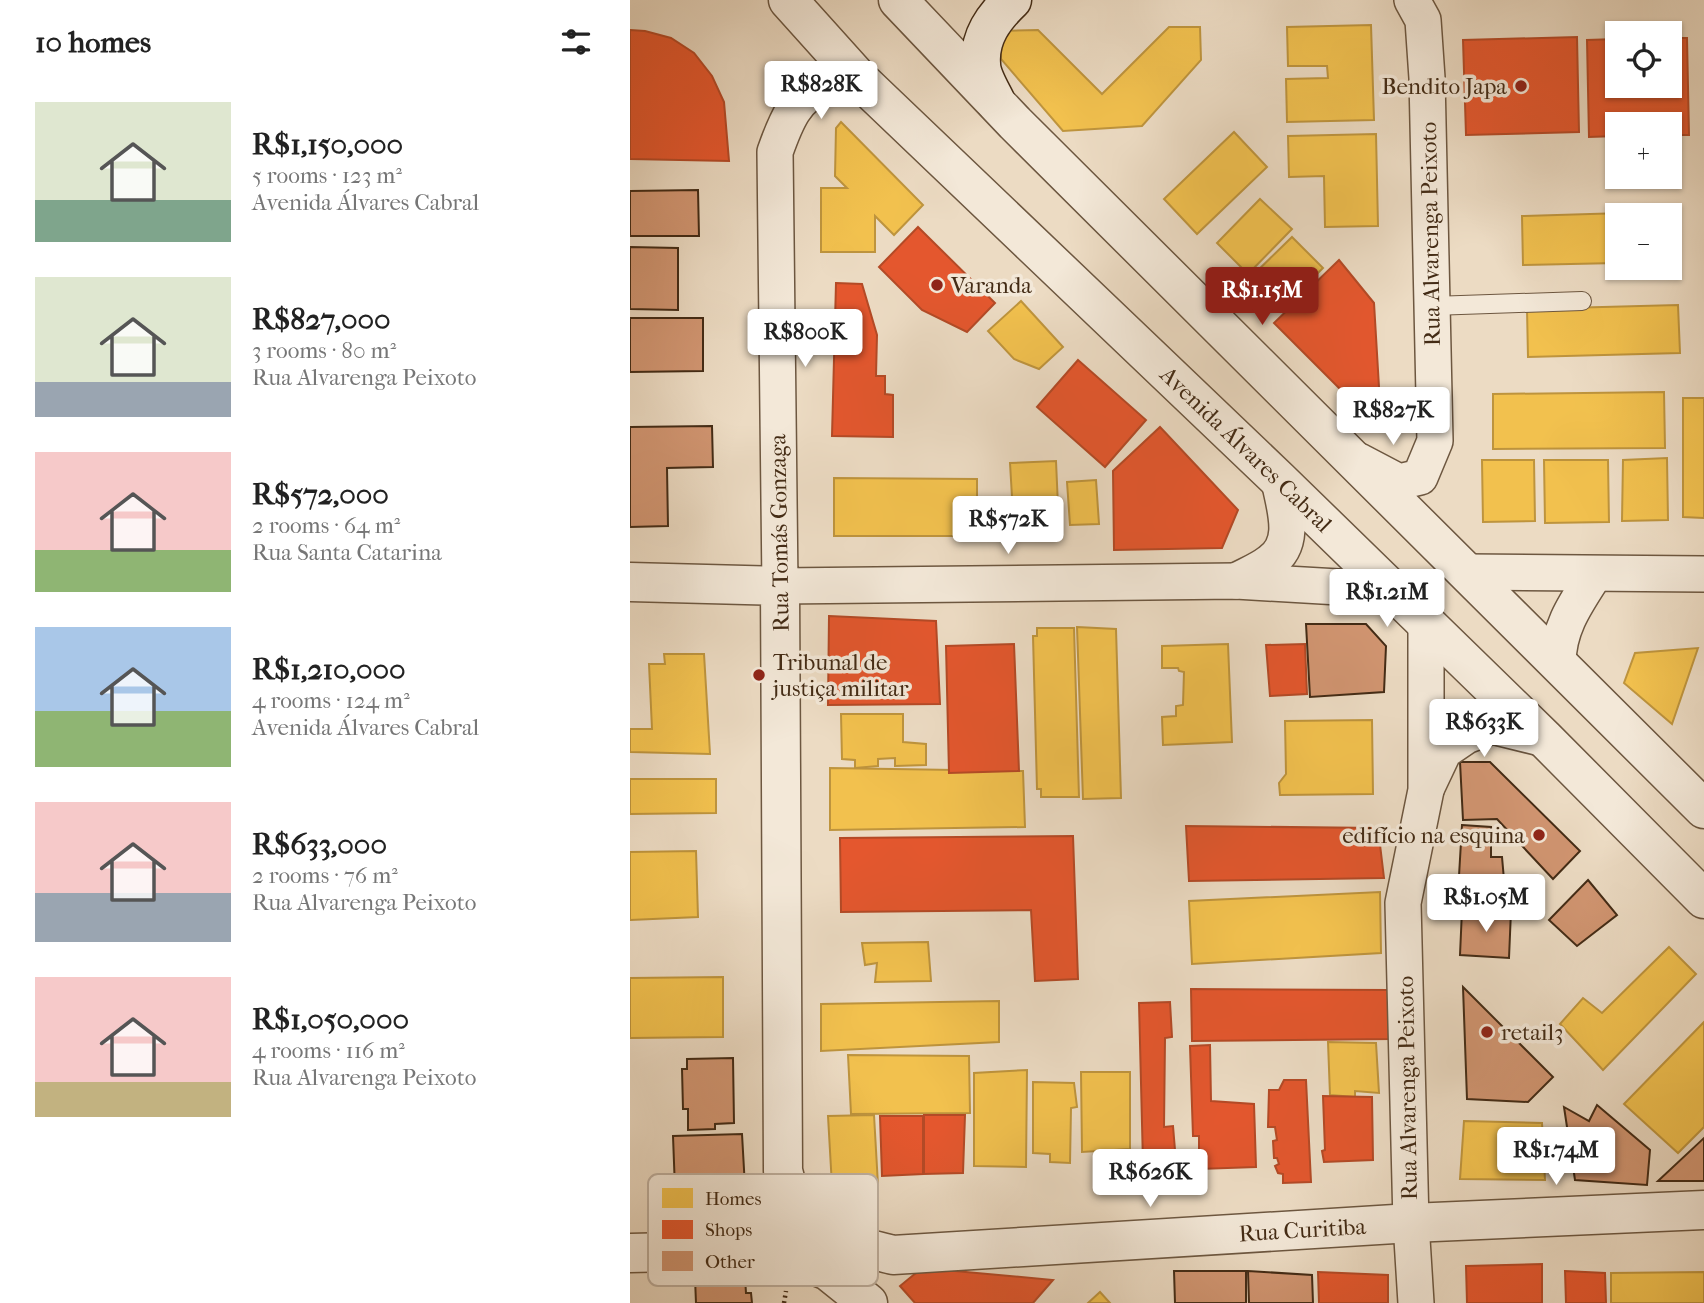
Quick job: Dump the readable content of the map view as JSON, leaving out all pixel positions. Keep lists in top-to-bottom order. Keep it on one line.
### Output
{"streets":{"street":["Rua Alvarenga Peixoto","Avenida Álvares Cabral","Rua Tomás Gonzaga","Rua Curitiba"]},"crossings":[["Rua Alvarenga Peixoto","Avenida Álvares Cabral"],["Rua Alvarenga Peixoto","Rua Curitiba"],["Avenida Álvares Cabral","Rua Tomás Gonzaga"]],"places":["Bendito Japa","Varanda","Tribunal de justiça militar","edifício na esquina","retail3"],"legend":["Homes","Shops","Other"],"page":{"heading":"10 homes","map_buttons":["+","−"],"price":["R$828K","R$1.15M","R$800K","R$827K","R$572K","R$1.21M","R$633K","R$1.05M","R$1.74M","R$626K"],"list":[{"name":"R$1,150,000","note":"5 rooms · 123 m² · Avenida Álvares Cabral"},{"name":"R$827,000","note":"3 rooms · 80 m² · Rua Alvarenga Peixoto"},{"name":"R$572,000","note":"2 rooms · 64 m² · Rua Santa Catarina"},{"name":"R$1,210,000","note":"4 rooms · 124 m² · Avenida Álvares Cabral"},{"name":"R$633,000","note":"2 rooms · 76 m² · Rua Alvarenga Peixoto"},{"name":"R$1,050,000","note":"4 rooms · 116 m² · Rua Alvarenga Peixoto"}]}}
